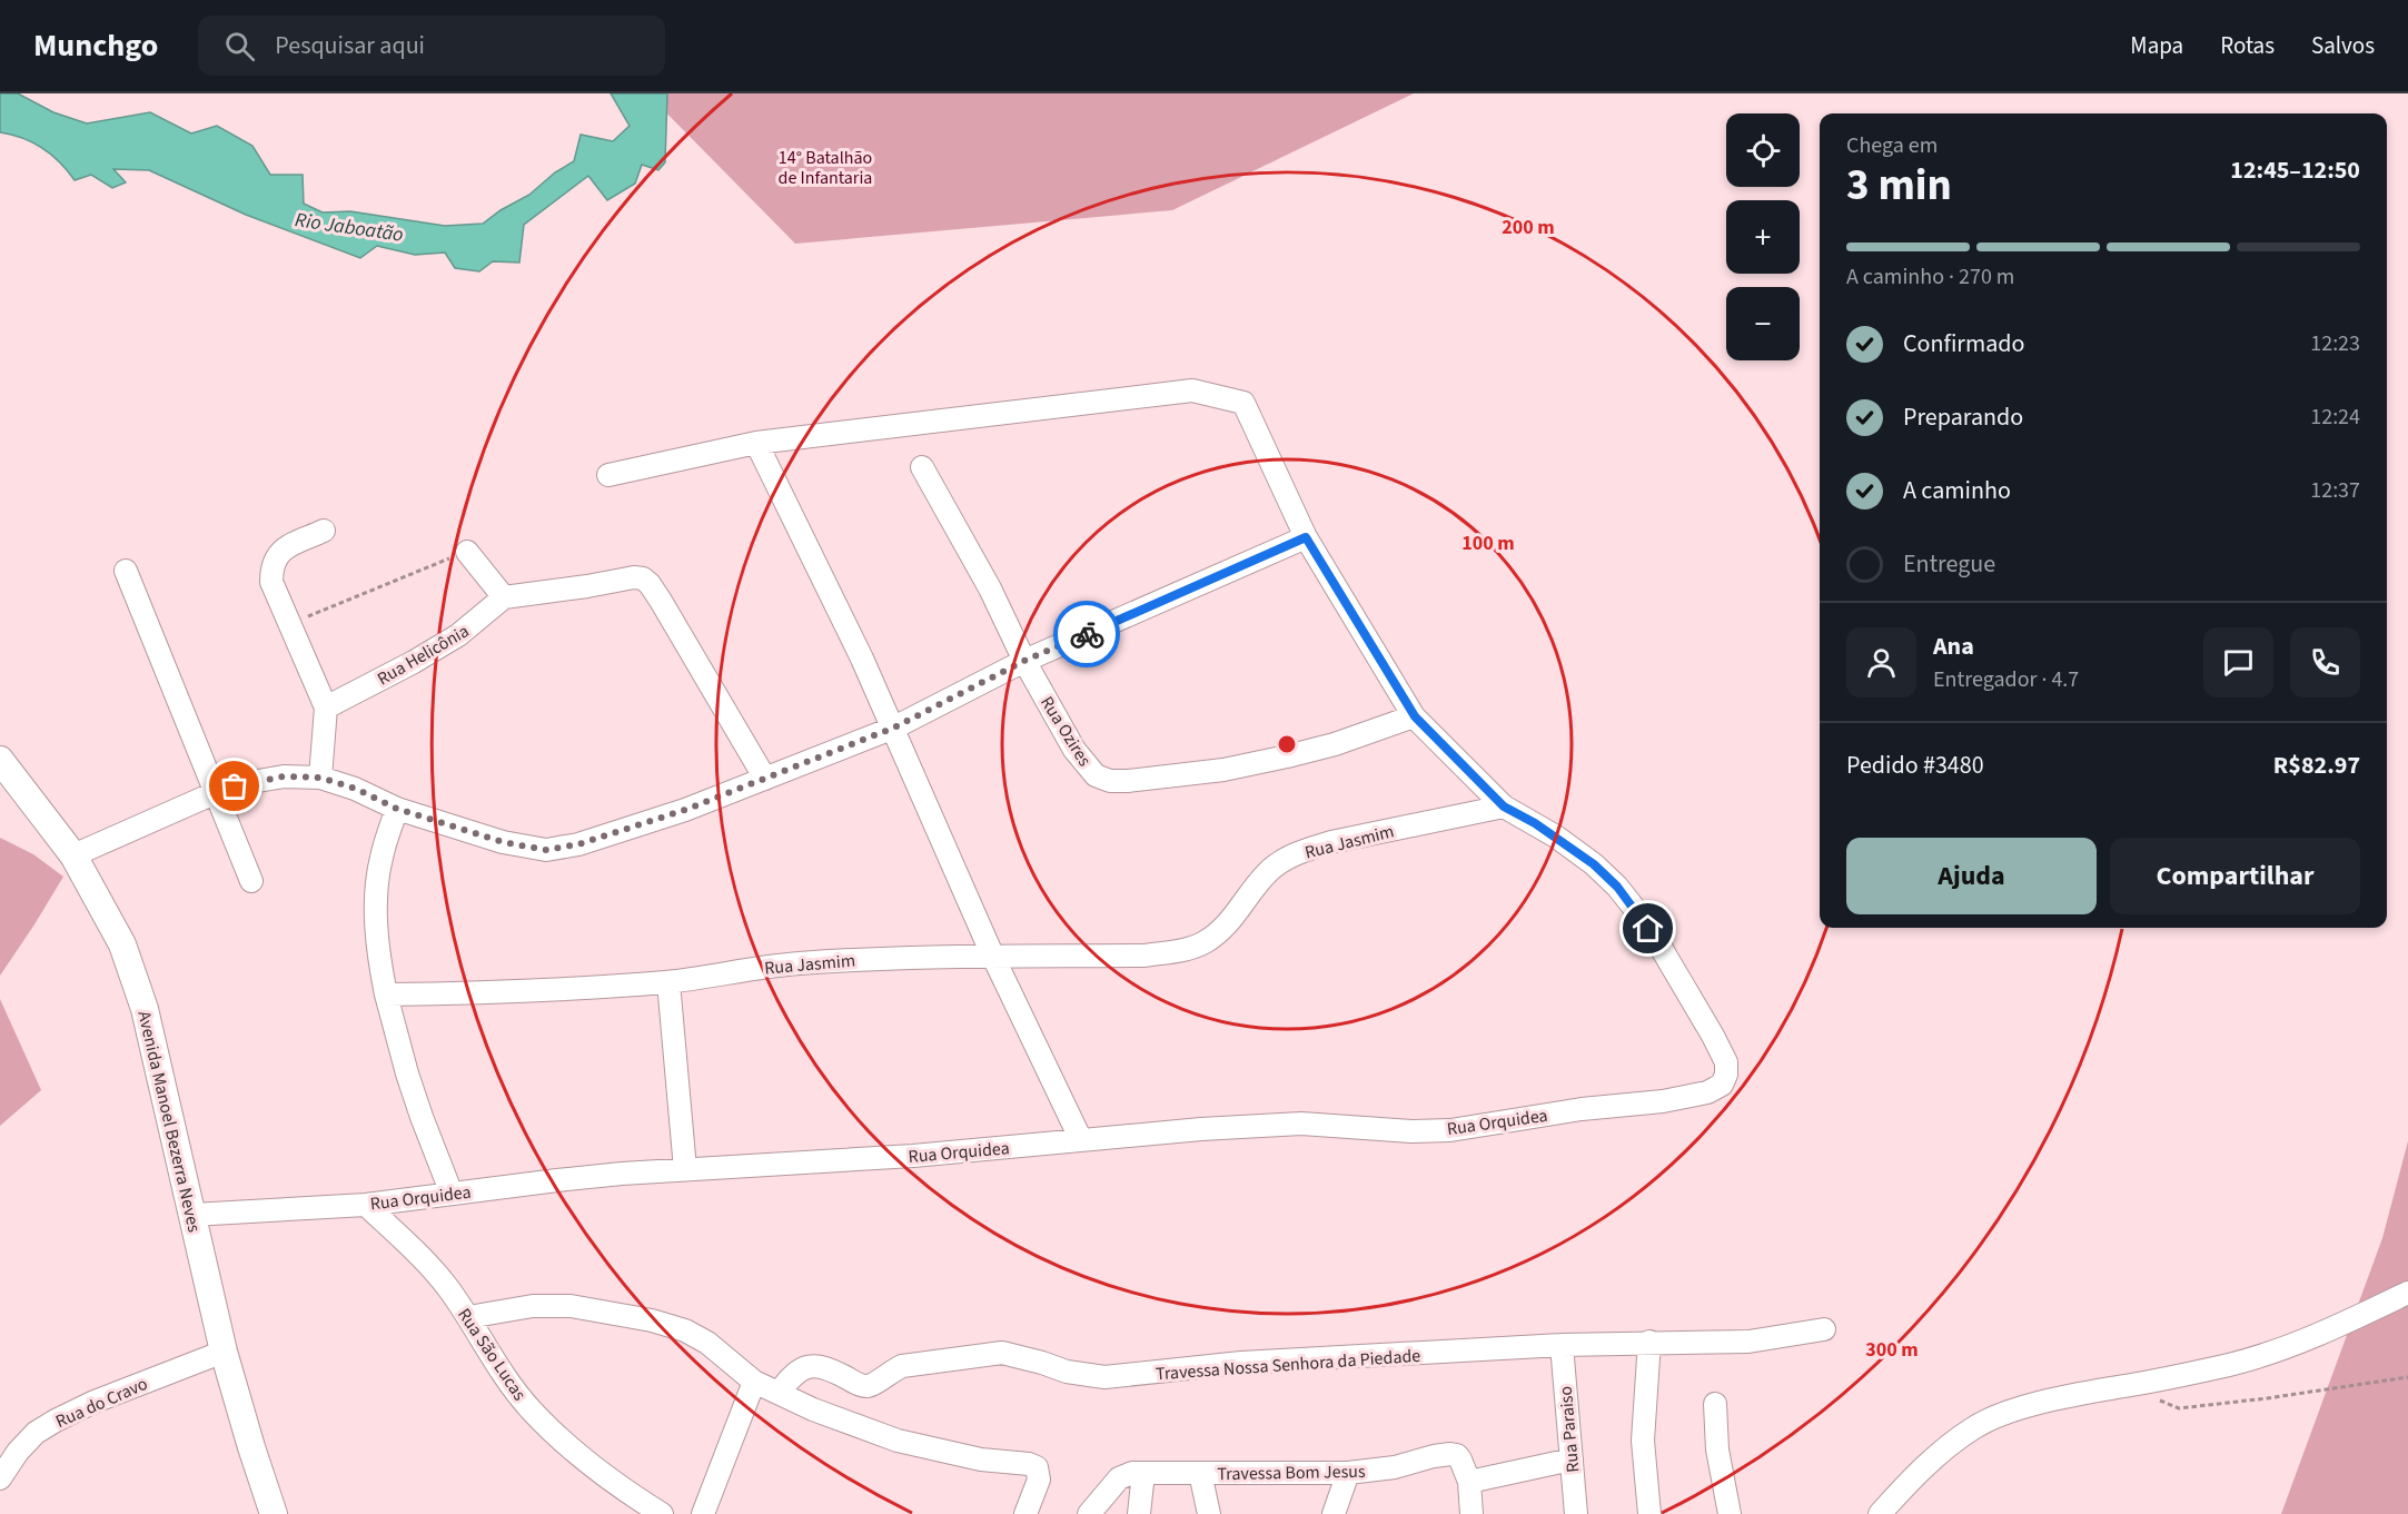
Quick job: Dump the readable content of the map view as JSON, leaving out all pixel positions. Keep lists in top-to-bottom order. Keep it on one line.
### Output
{"streets":{"street":["Rua Helicônia","Rua Ozires","Rua Jasmim","Avenida Manoel Bezerra Neves","Rua Orquidea","Rua São Lucas","Travessa Nossa Senhora da Piedade","Rua do Cravo","Rua Paraiso","Travessa Bom Jesus"]},"crossings":[["Rua Jasmim","Rua Orquidea"],["Avenida Manoel Bezerra Neves","Rua Orquidea"],["Avenida Manoel Bezerra Neves","Rua do Cravo"],["Rua Orquidea","Rua São Lucas"],["Travessa Nossa Senhora da Piedade","Rua Paraiso"]],"water":["Rio Jaboatão"],"parks":["14° Batalhão de Infantaria"],"page":{"header":"Munchgo","search":"Pesquisar aqui","nav":["Mapa","Rotas","Salvos"],"map_buttons":["+","−"],"heading":["3 min","Chega em","12:45–12:50"],"panel":["Ana","Entregador · 4.7","Pedido #3480","R$82.97"],"bar":"A caminho · 270 m","list":[["Confirmado","12:23"],["Preparando","12:24"],["A caminho","12:37"],"Entregue"],"buttons":["Ajuda","Compartilhar"]},"rings":["200 m","100 m","300 m"]}
